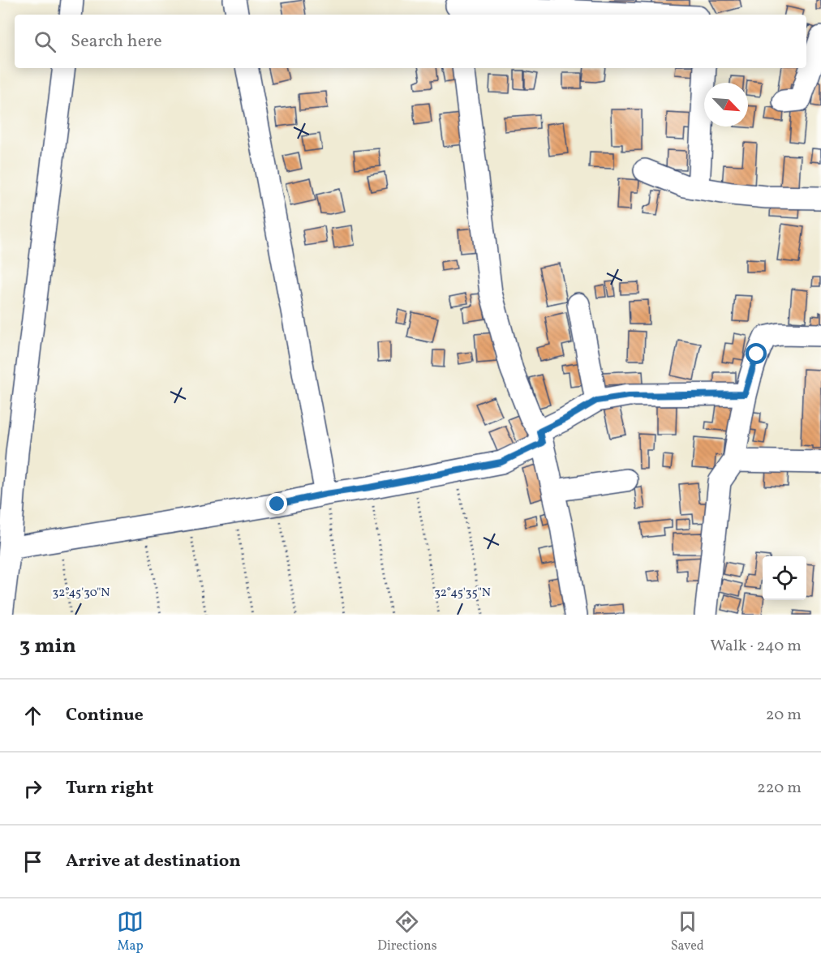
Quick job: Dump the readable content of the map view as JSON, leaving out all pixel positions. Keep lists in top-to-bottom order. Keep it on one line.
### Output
{"north":"bottom right","page":{"search":"Search here","heading":["3 min","Walk · 240 m"],"list":[["Continue","20 m"],["Turn right","220 m"],"Arrive at destination"],"nav":["Map","Directions","Saved"]},"coordinates":["32°45'30\"N","32°45'35\"N"]}
